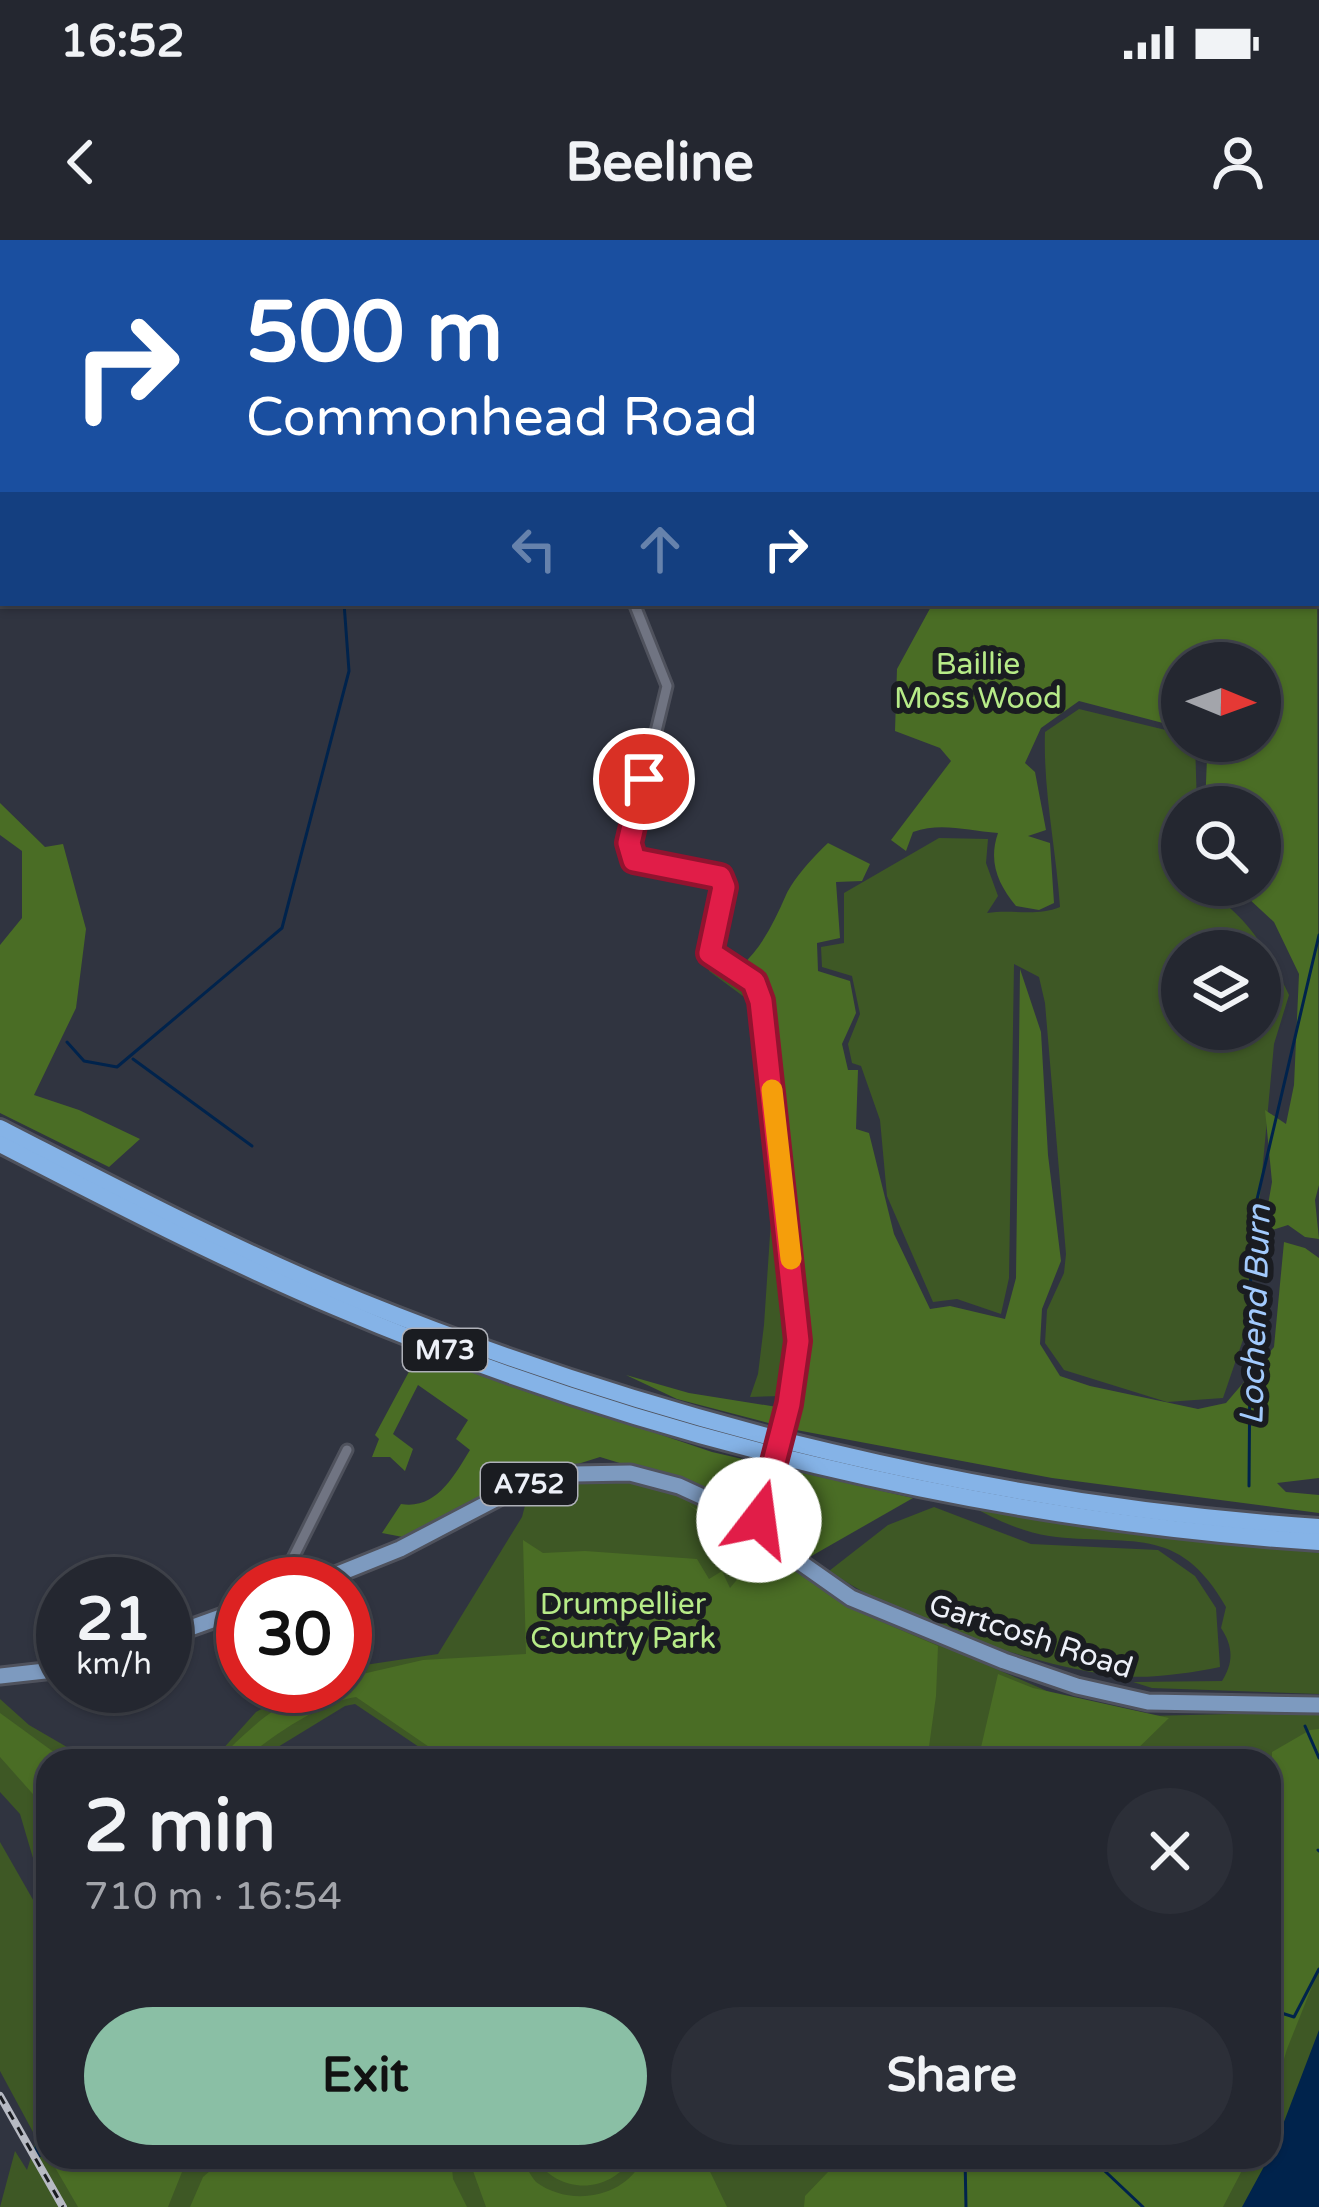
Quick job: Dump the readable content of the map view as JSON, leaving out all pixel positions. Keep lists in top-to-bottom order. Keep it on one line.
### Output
{"streets":{"highway":["M73"],"main road":["A752","Gartcosh Road"]},"crossings":[["A752","Gartcosh Road"]],"water":["Lochend Burn"],"parks":["Baillie Moss Wood","Drumpellier Country Park"],"north":"right","page":{"status":"16:52","header":"Beeline","turn":["500 m","Commonhead Road"],"speed":"21 km/h","limit":"30","heading":["2 min","710 m · 16:54"],"buttons":["Exit","Share"]}}
